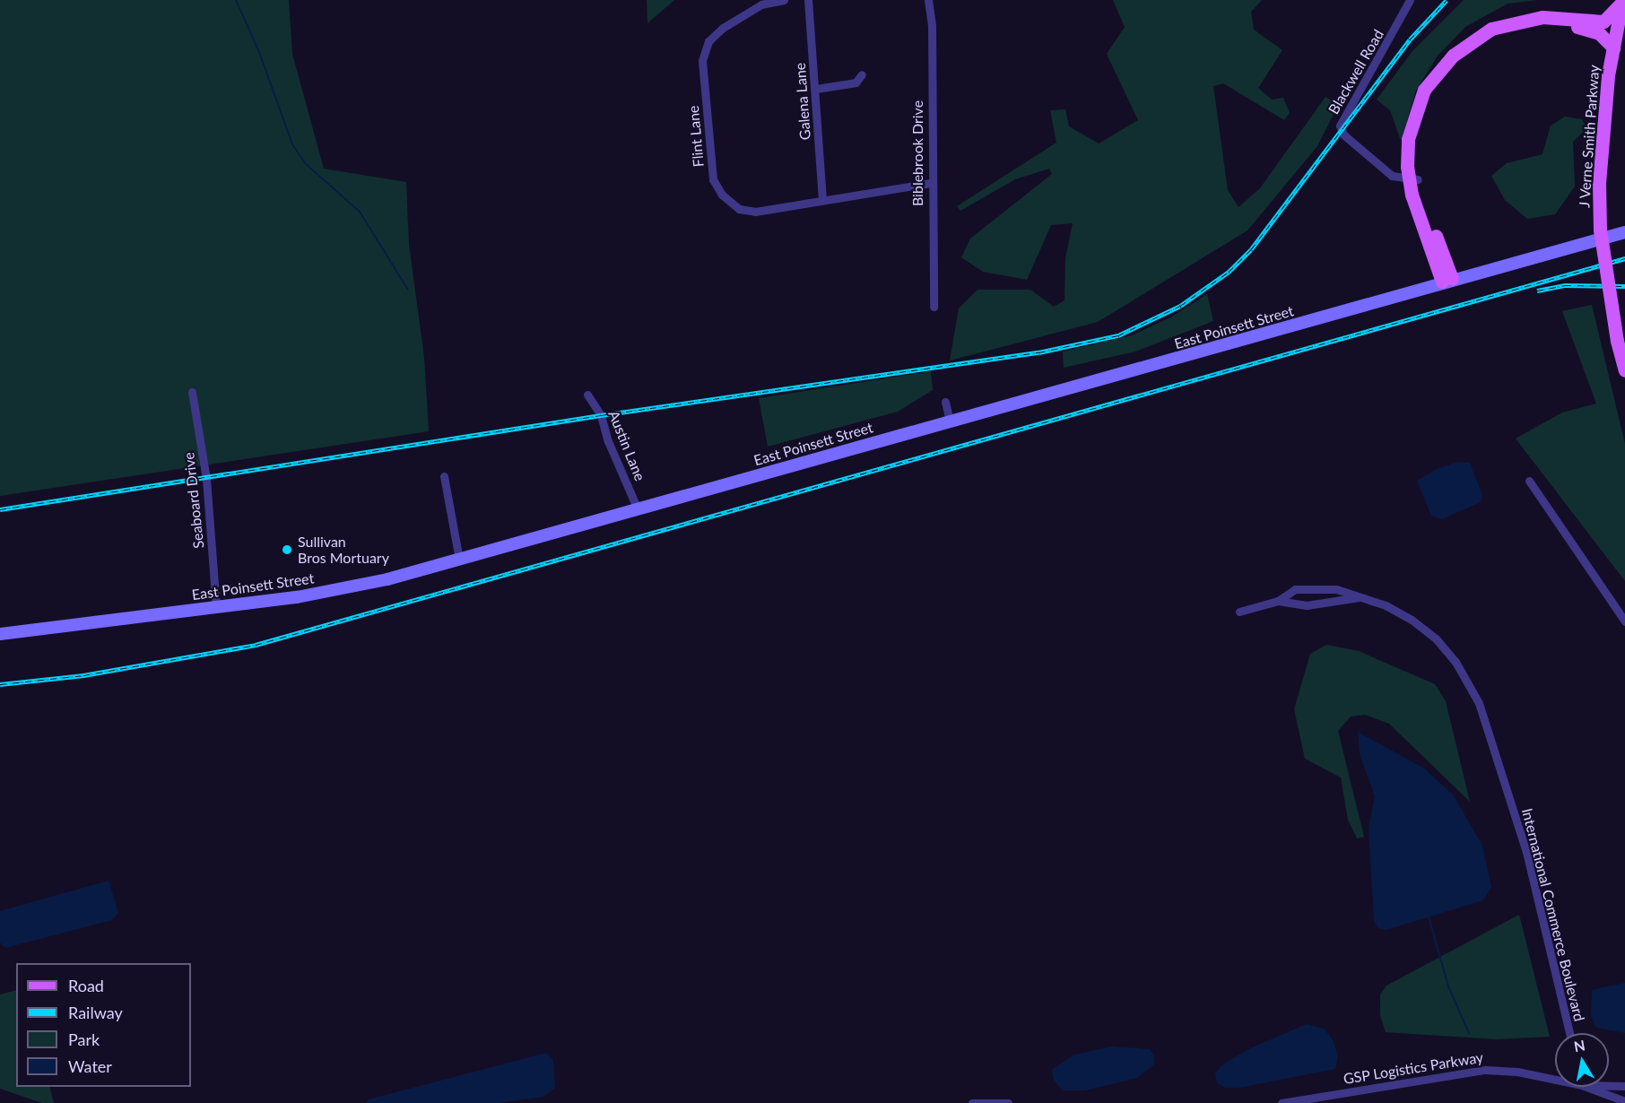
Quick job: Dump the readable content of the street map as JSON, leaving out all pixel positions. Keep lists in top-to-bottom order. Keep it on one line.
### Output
{"streets":{"main road":["J Verne Smith Parkway","East Poinsett Street"],"street":["Blackwell Road","Galena Lane","Flint Lane","Biblebrook Drive","Austin Lane","Seaboard Drive","International Commerce Boulevard","GSP Logistics Parkway"]},"crossings":[["Galena Lane","Flint Lane"],["Flint Lane","Biblebrook Drive"],["East Poinsett Street","Austin Lane"],["East Poinsett Street","Seaboard Drive"]],"places":["Sullivan Bros Mortuary"],"legend":["Road","Railway","Park","Water"],"north":"top"}
